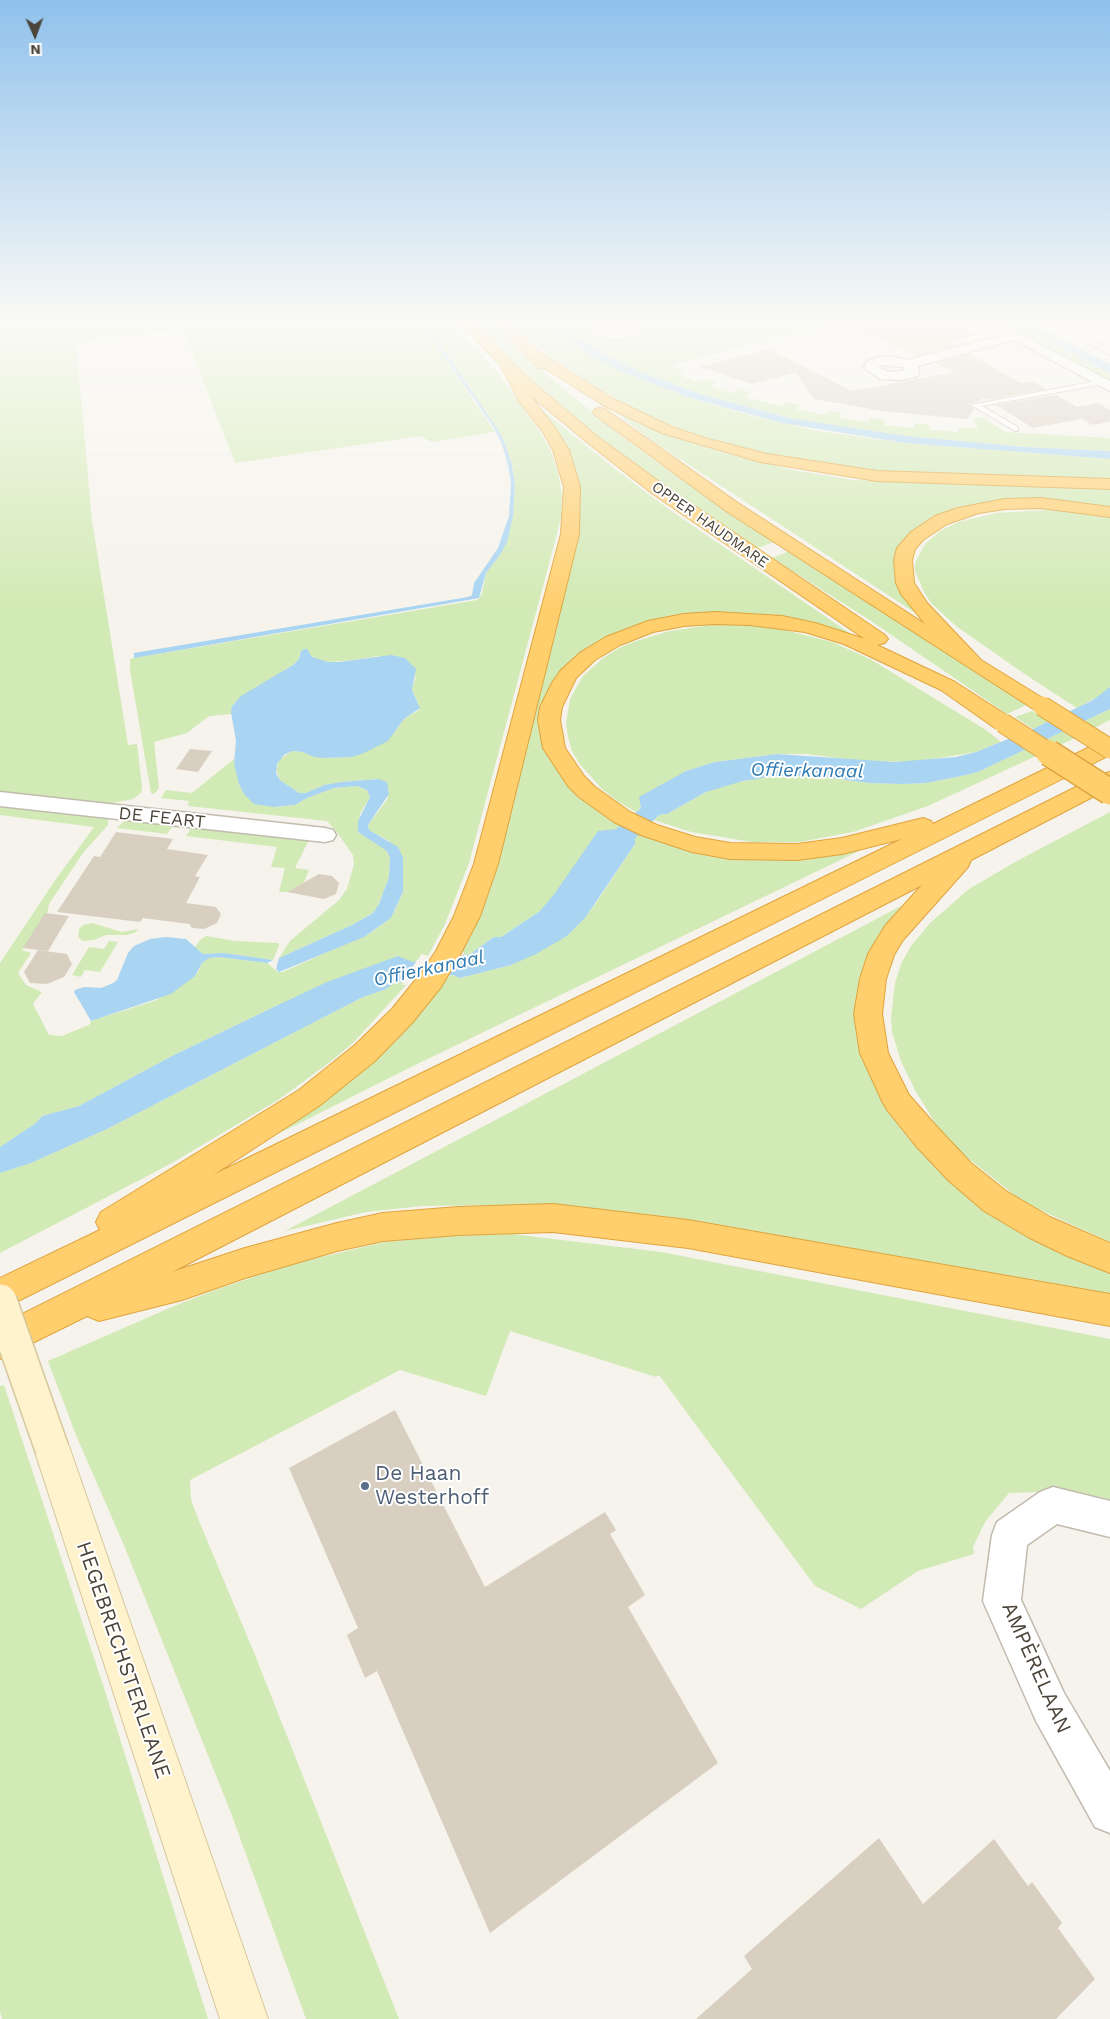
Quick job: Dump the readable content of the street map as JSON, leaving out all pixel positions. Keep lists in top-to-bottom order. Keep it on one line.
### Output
{"streets":{"highway":["OPPER HAUDMARE"],"street":["DE FEART","HEGEBRECHSTERLEANE","AMPÈRELAAN"]},"water":["Offierkanaal"],"places":["De Haan Westerhoff"],"north":"bottom"}
